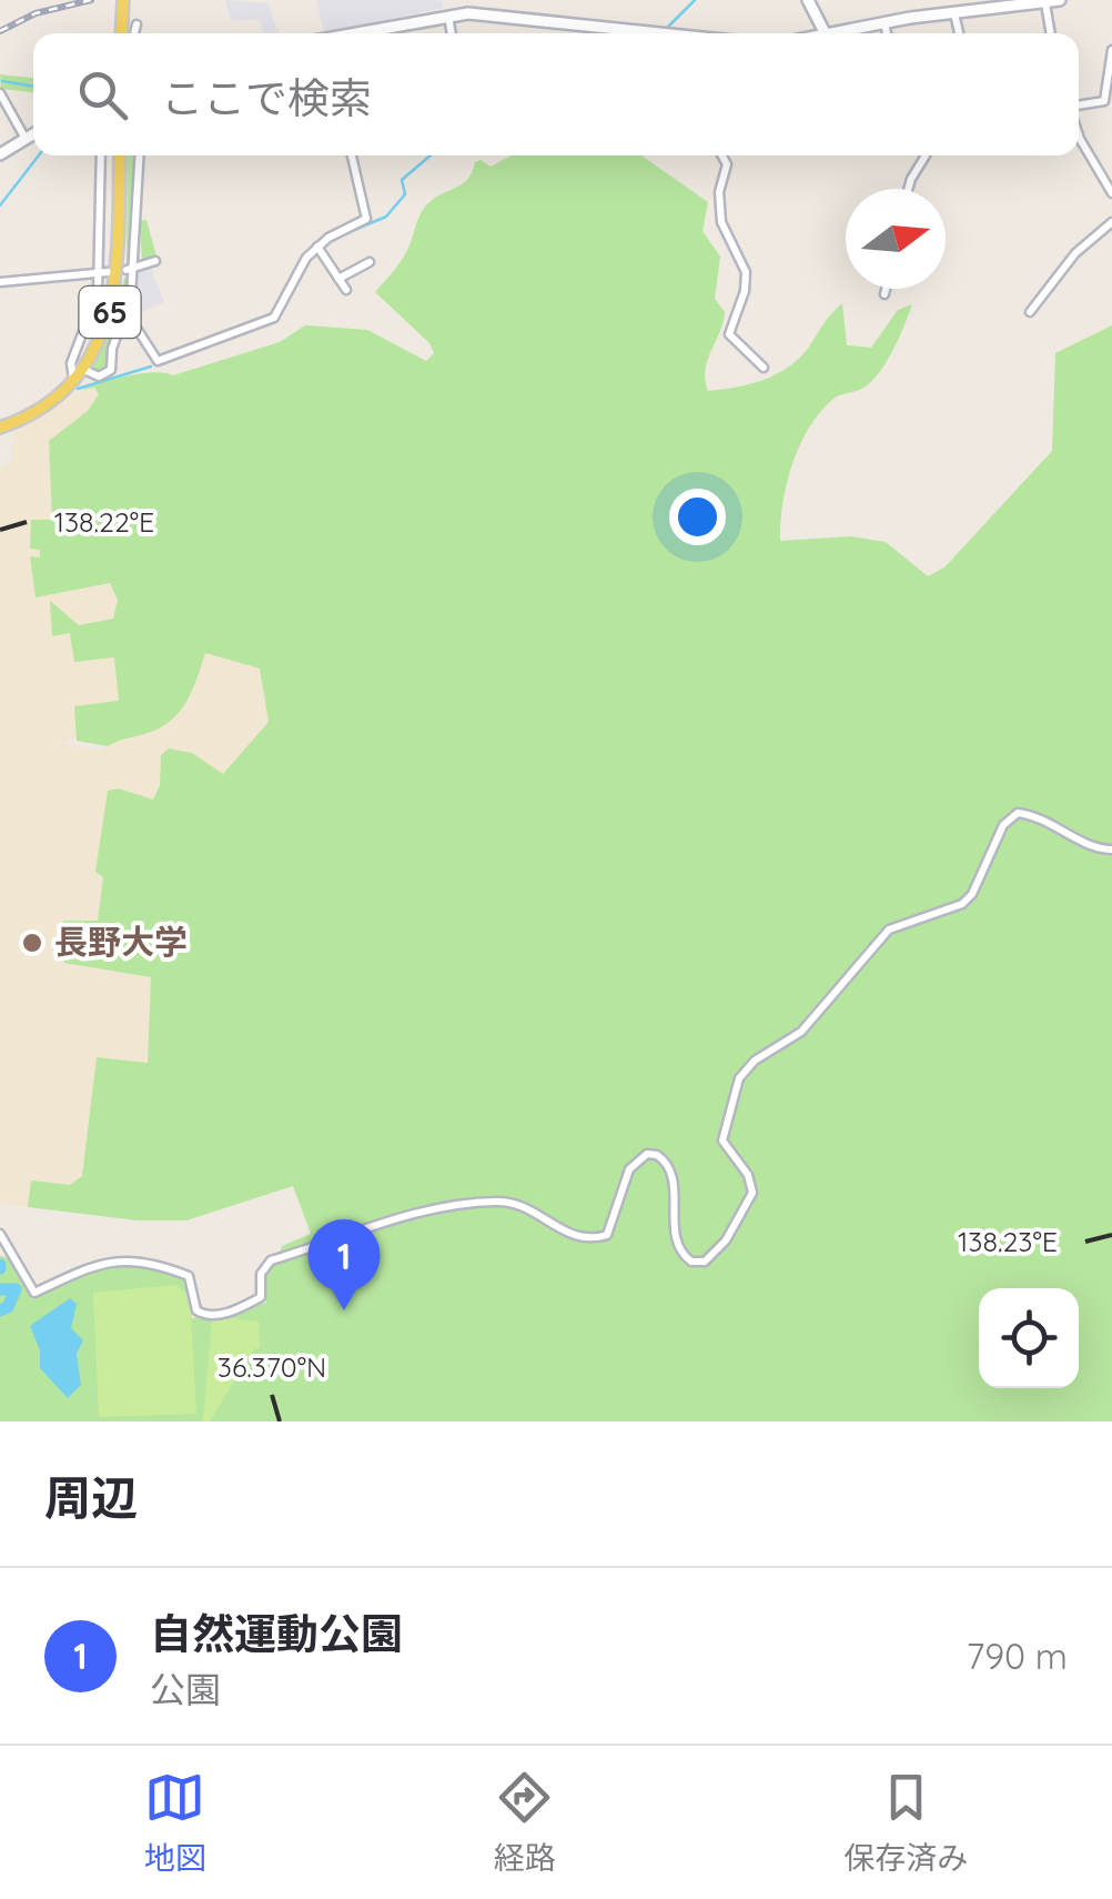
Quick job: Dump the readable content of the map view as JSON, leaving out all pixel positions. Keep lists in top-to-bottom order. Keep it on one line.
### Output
{"streets":{"main road":["65"]},"places":["長野大学"],"north":"right","page":{"search":"ここで検索","pins":"1","heading":"周辺","list":[{"mark":"1","name":"自然運動公園","note":"公園","value":"790 m"}],"nav":["地図","経路","保存済み"]},"coordinates":["138.22°E","138.23°E","36.370°N"]}
